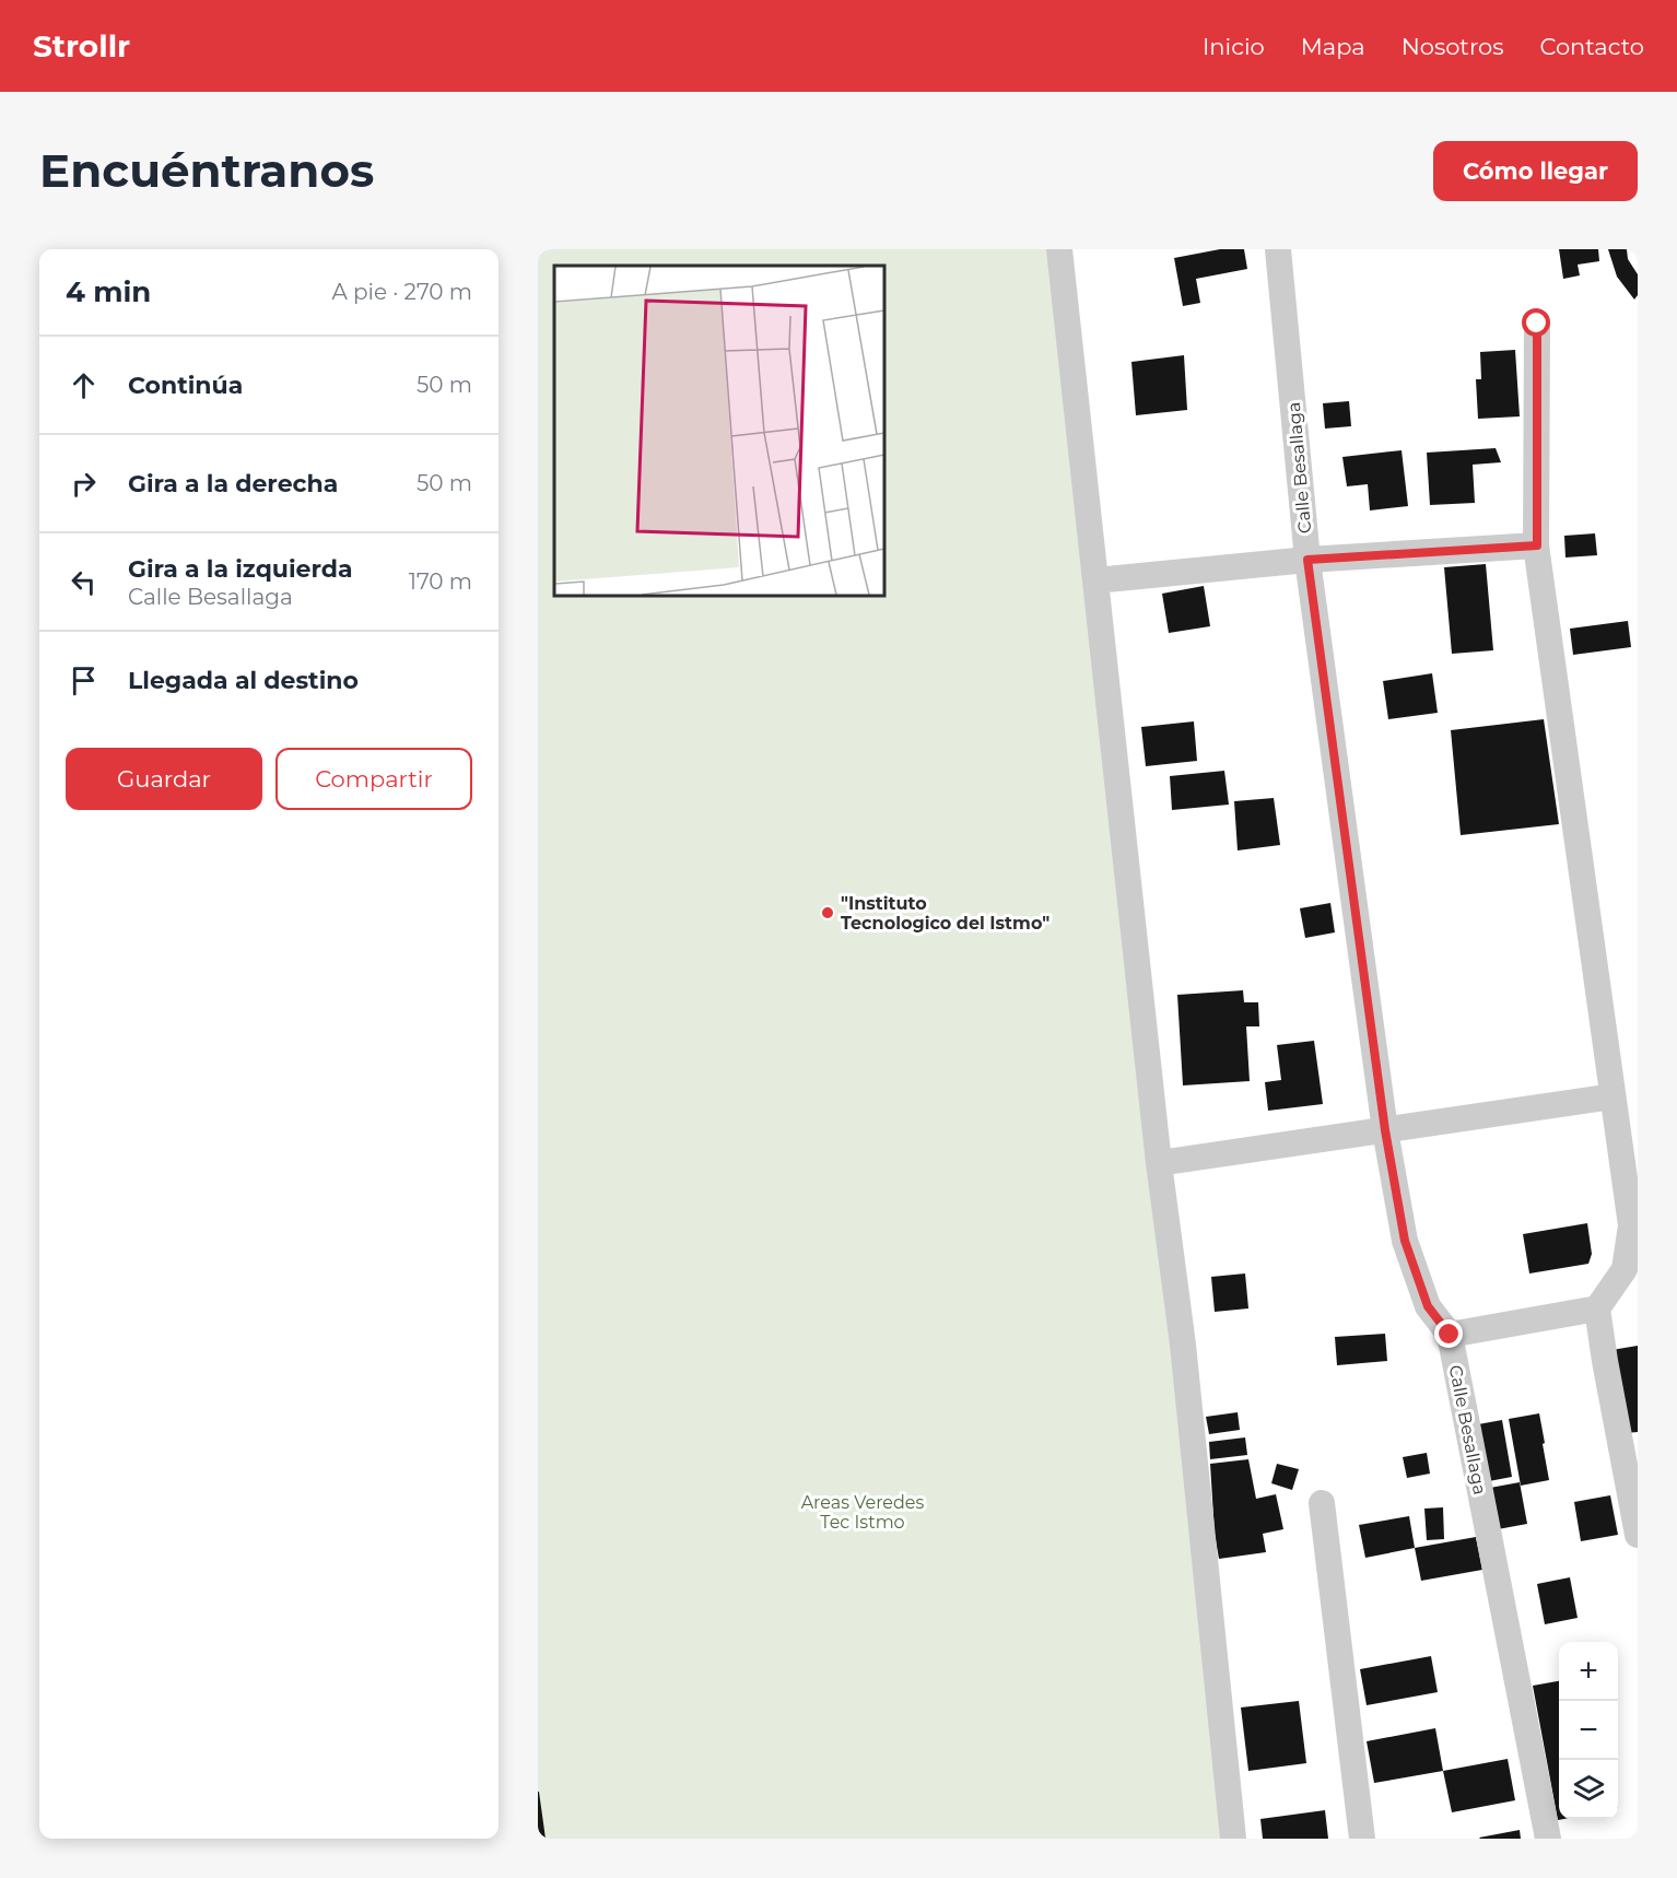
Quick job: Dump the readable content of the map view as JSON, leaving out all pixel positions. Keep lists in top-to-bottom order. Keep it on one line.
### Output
{"streets":{"street":["Calle Besallaga"]},"parks":["Areas Veredes Tec Istmo"],"places":["\"Instituto Tecnologico del Istmo\""],"page":{"header":"Strollr","nav":["Inicio","Mapa","Nosotros","Contacto"],"buttons":["Cómo llegar",["Guardar","Compartir"]],"title":"Encuéntranos","heading":["4 min","A pie · 270 m"],"list":[["Continúa","50 m"],["Gira a la derecha","50 m"],["Gira a la izquierda","Calle Besallaga","170 m"],"Llegada al destino"],"map_buttons":["+","−"]}}
